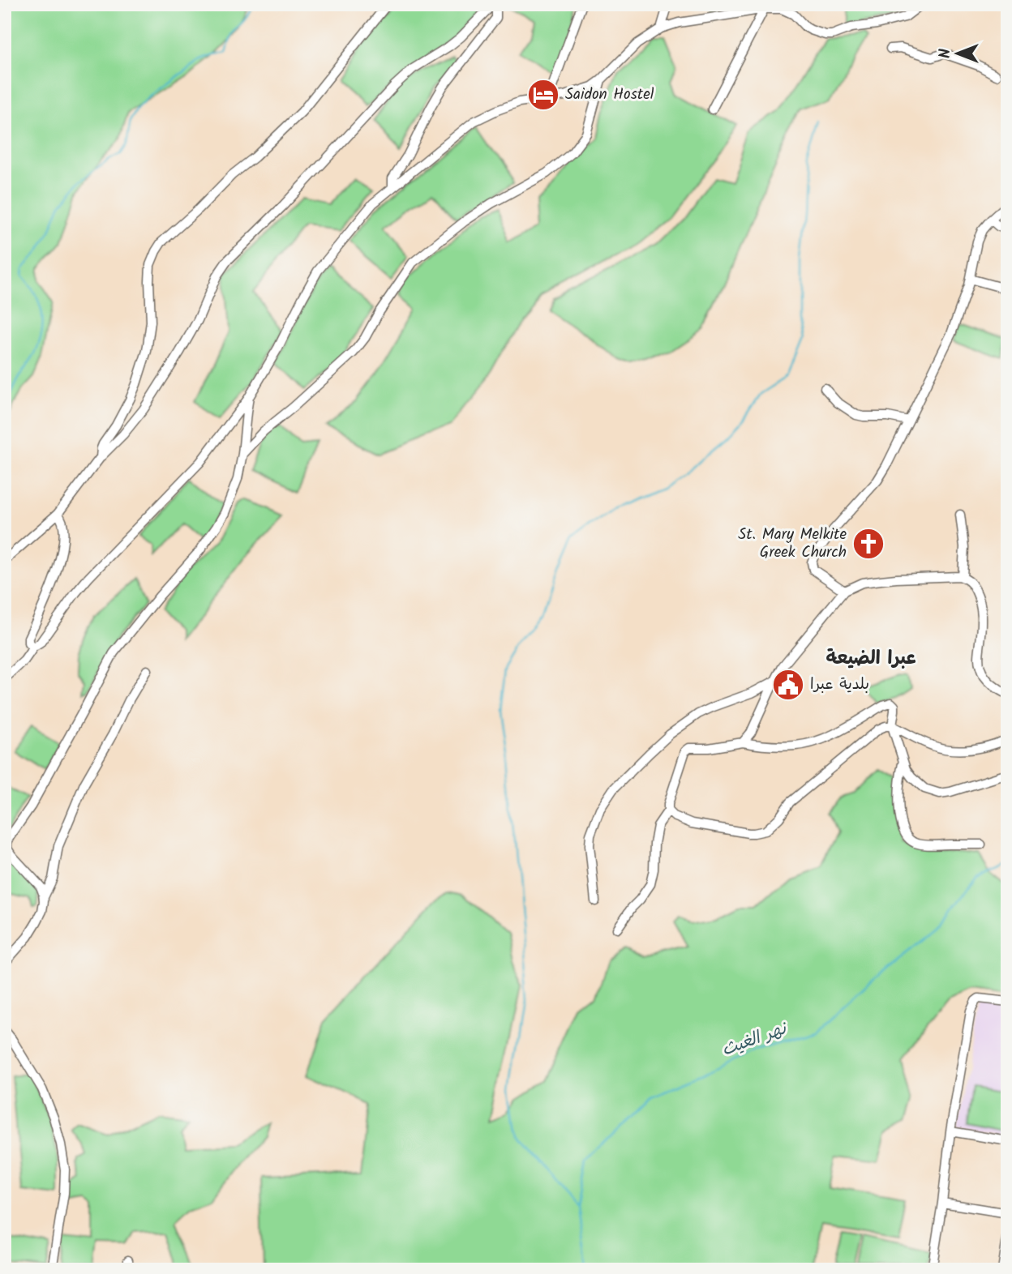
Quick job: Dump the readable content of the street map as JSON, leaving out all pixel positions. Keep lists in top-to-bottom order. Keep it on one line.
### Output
{"districts":["عبرا الضيعة"],"water":["نهر الغيث"],"places":{"hotel":["Saidon Hostel"],"church":["St. Mary Melkite Greek Church"],"public building":["بلدية عبرا"]},"north":"left"}
